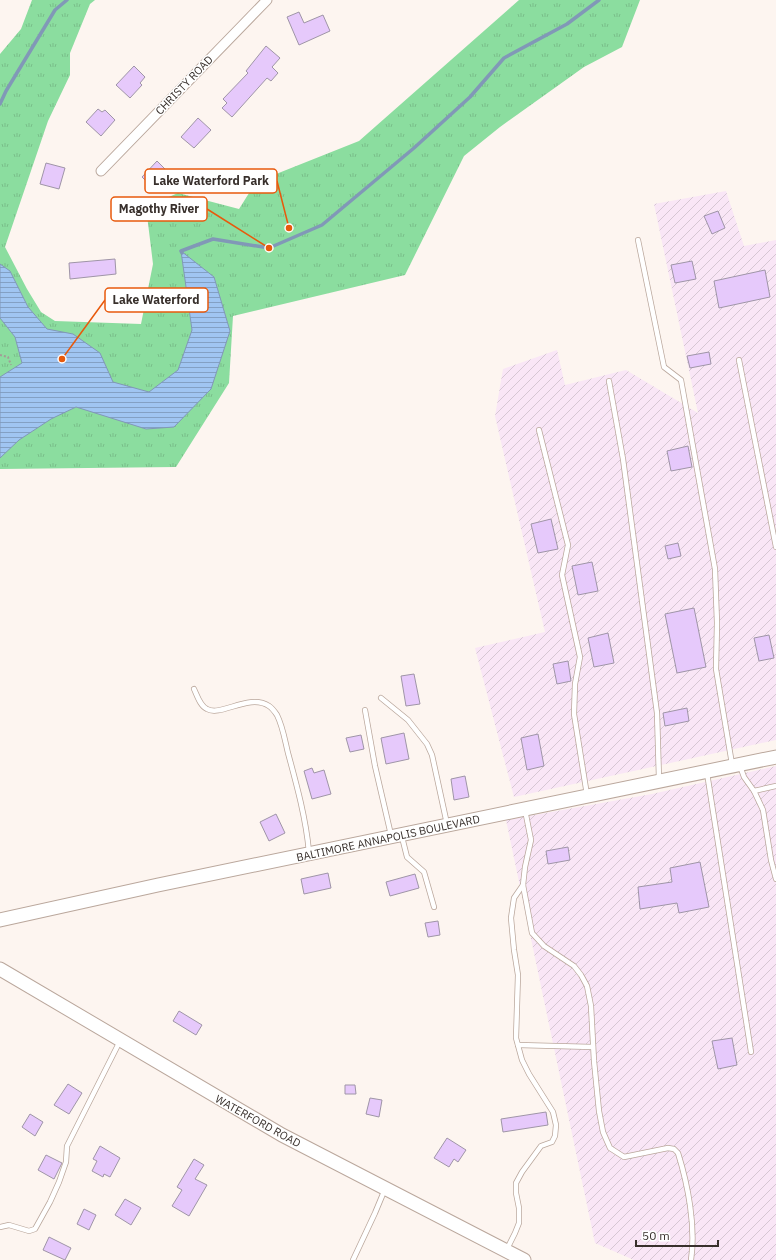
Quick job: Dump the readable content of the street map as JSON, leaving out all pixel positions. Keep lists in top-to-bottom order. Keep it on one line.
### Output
{"streets":{"street":["CHRISTY ROAD","BALTIMORE ANNAPOLIS BOULEVARD","WATERFORD ROAD"]},"places":["Lake Waterford Park","Magothy River","Lake Waterford"],"scale_bar":"50 m"}
